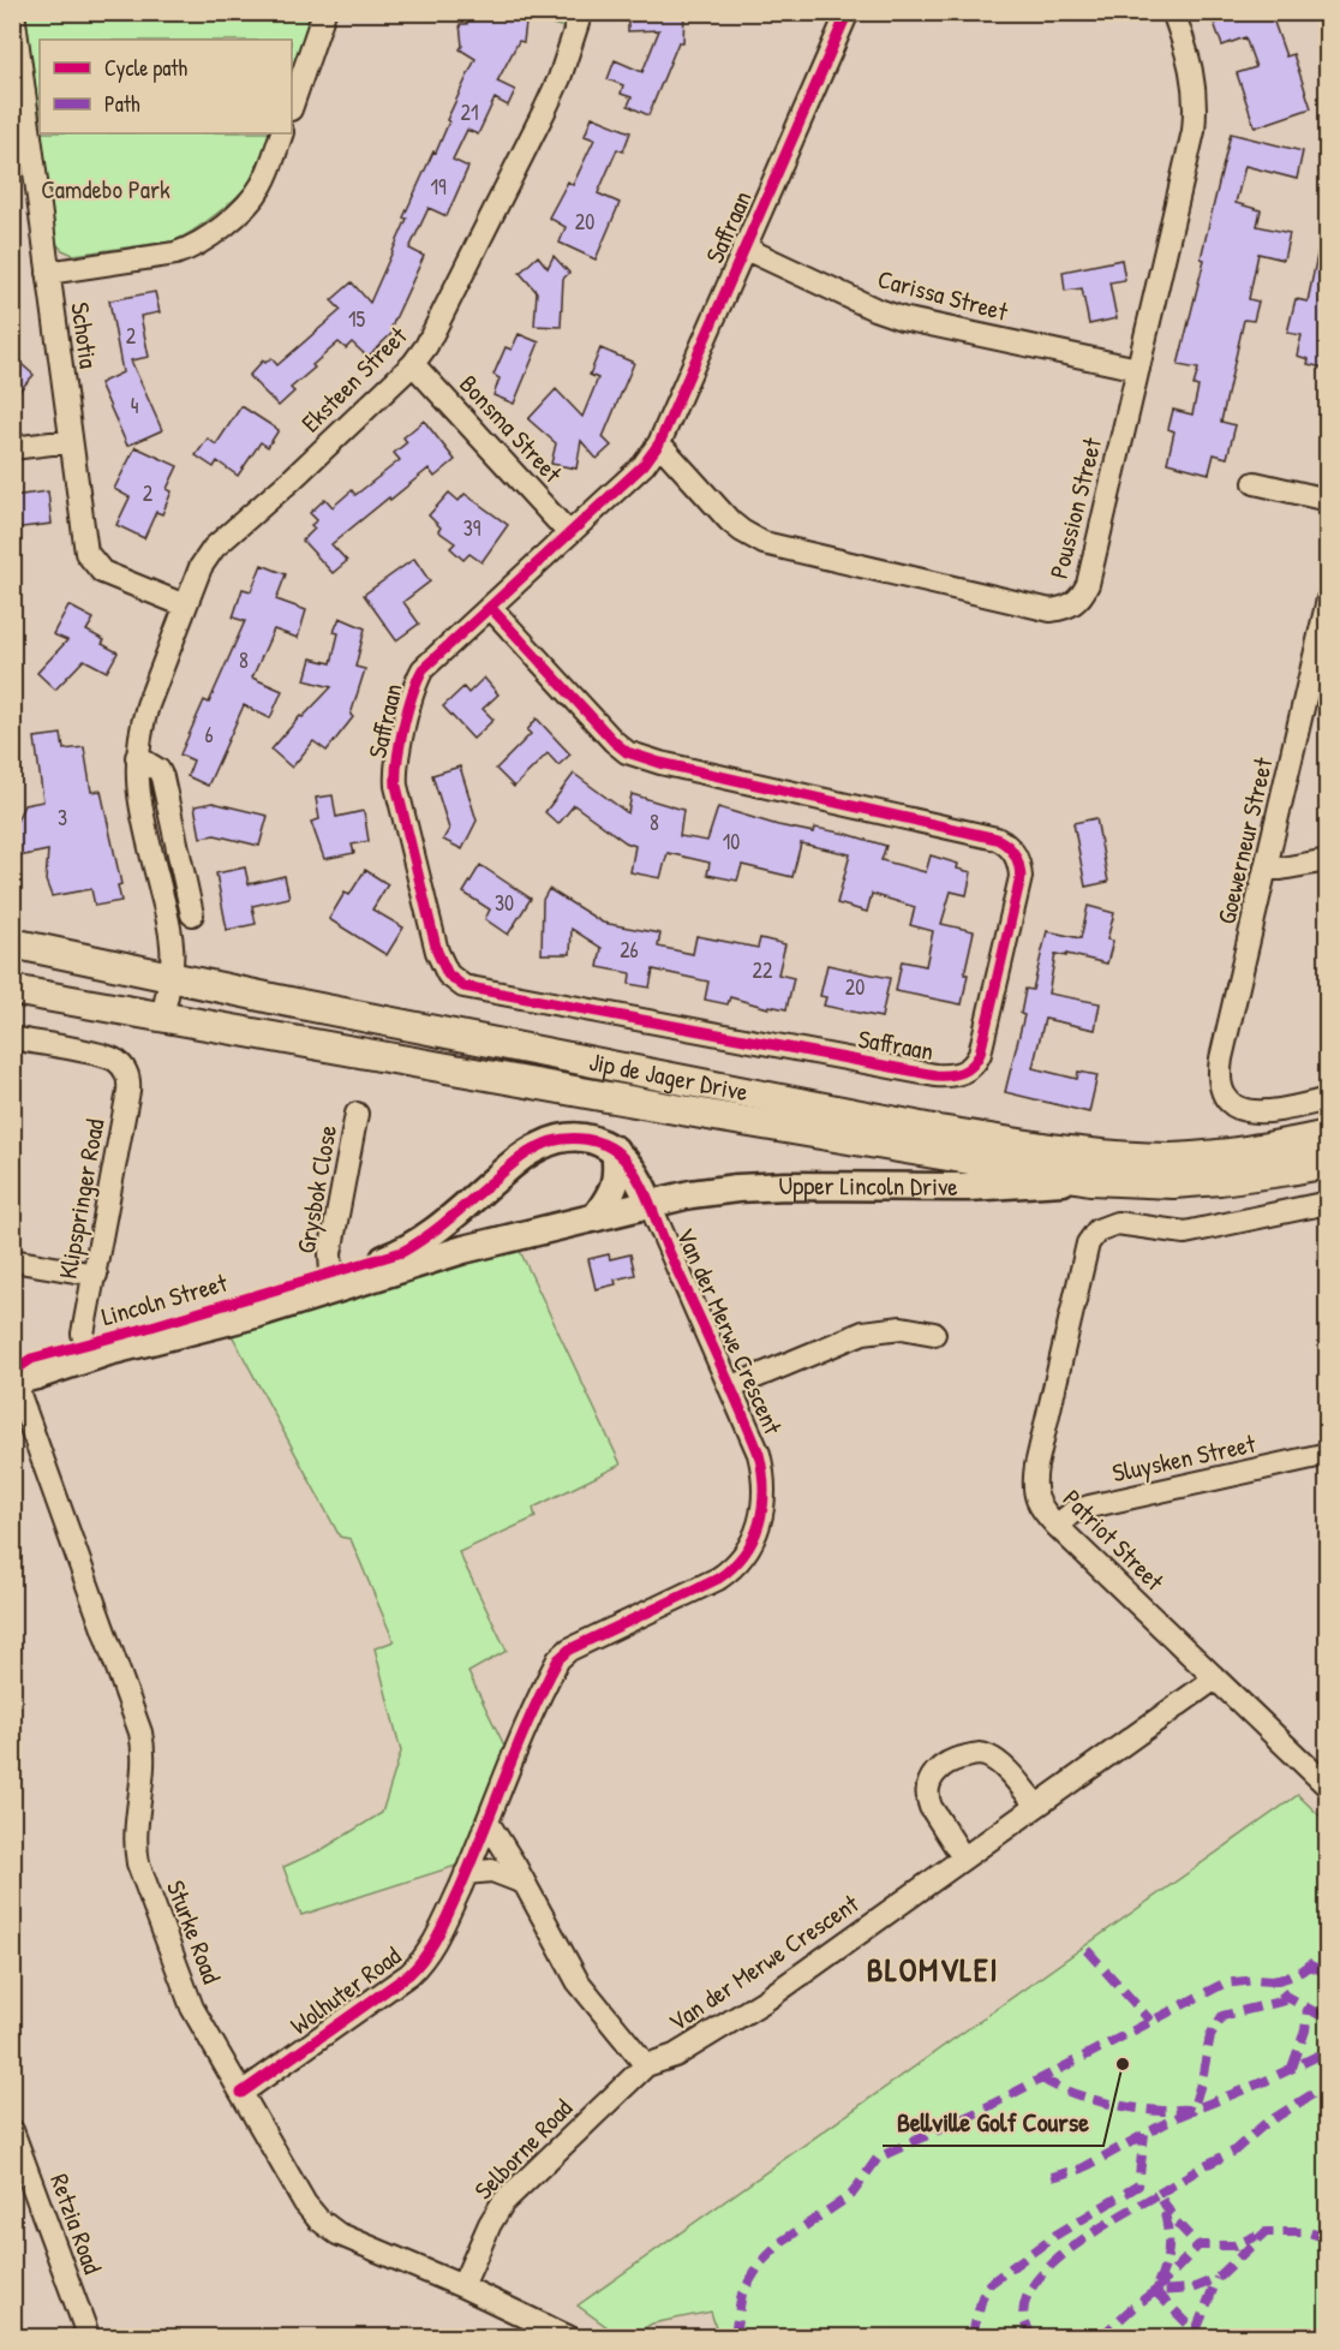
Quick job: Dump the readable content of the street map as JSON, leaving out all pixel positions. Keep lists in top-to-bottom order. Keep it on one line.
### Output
{"streets":{"main road":["Jip de Jager Drive"],"street":["Saffraan","Carissa Street","Schotia","Eksteen Street","Bonsma Street","Poussion Street","Goewerneur Street","Upper Lincoln Drive","Grysbok Close","Klipspringer Road","Lincoln Street","Van der Merwe Crescent","Sluysken Street","Patriot Street","Sturke Road","Wolhuter Road","Selborne Road","Retzia Road"]},"crossings":[["Saffraan","Carissa Street"],["Saffraan","Bonsma Street"],["Saffraan","Poussion Street"],["Carissa Street","Poussion Street"],["Schotia","Eksteen Street"],["Eksteen Street","Bonsma Street"],["Eksteen Street","Jip de Jager Drive"],["Jip de Jager Drive","Upper Lincoln Drive"],["Upper Lincoln Drive","Grysbok Close"],["Upper Lincoln Drive","Lincoln Street"],["Upper Lincoln Drive","Van der Merwe Crescent"],["Grysbok Close","Lincoln Street"],["Klipspringer Road","Lincoln Street"],["Lincoln Street","Sturke Road"],["Van der Merwe Crescent","Patriot Street"],["Van der Merwe Crescent","Wolhuter Road"],["Van der Merwe Crescent","Selborne Road"],["Sluysken Street","Patriot Street"],["Sturke Road","Wolhuter Road"],["Sturke Road","Selborne Road"]],"districts":["BLOMVLEI"],"parks":["Camdebo Park"],"places":["Bellville Golf Course"],"house_numbers":["21","19","20","15","2","4","2","39","8","6","3","8","10","30","26","22","20"],"legend":["Cycle path","Path"]}
